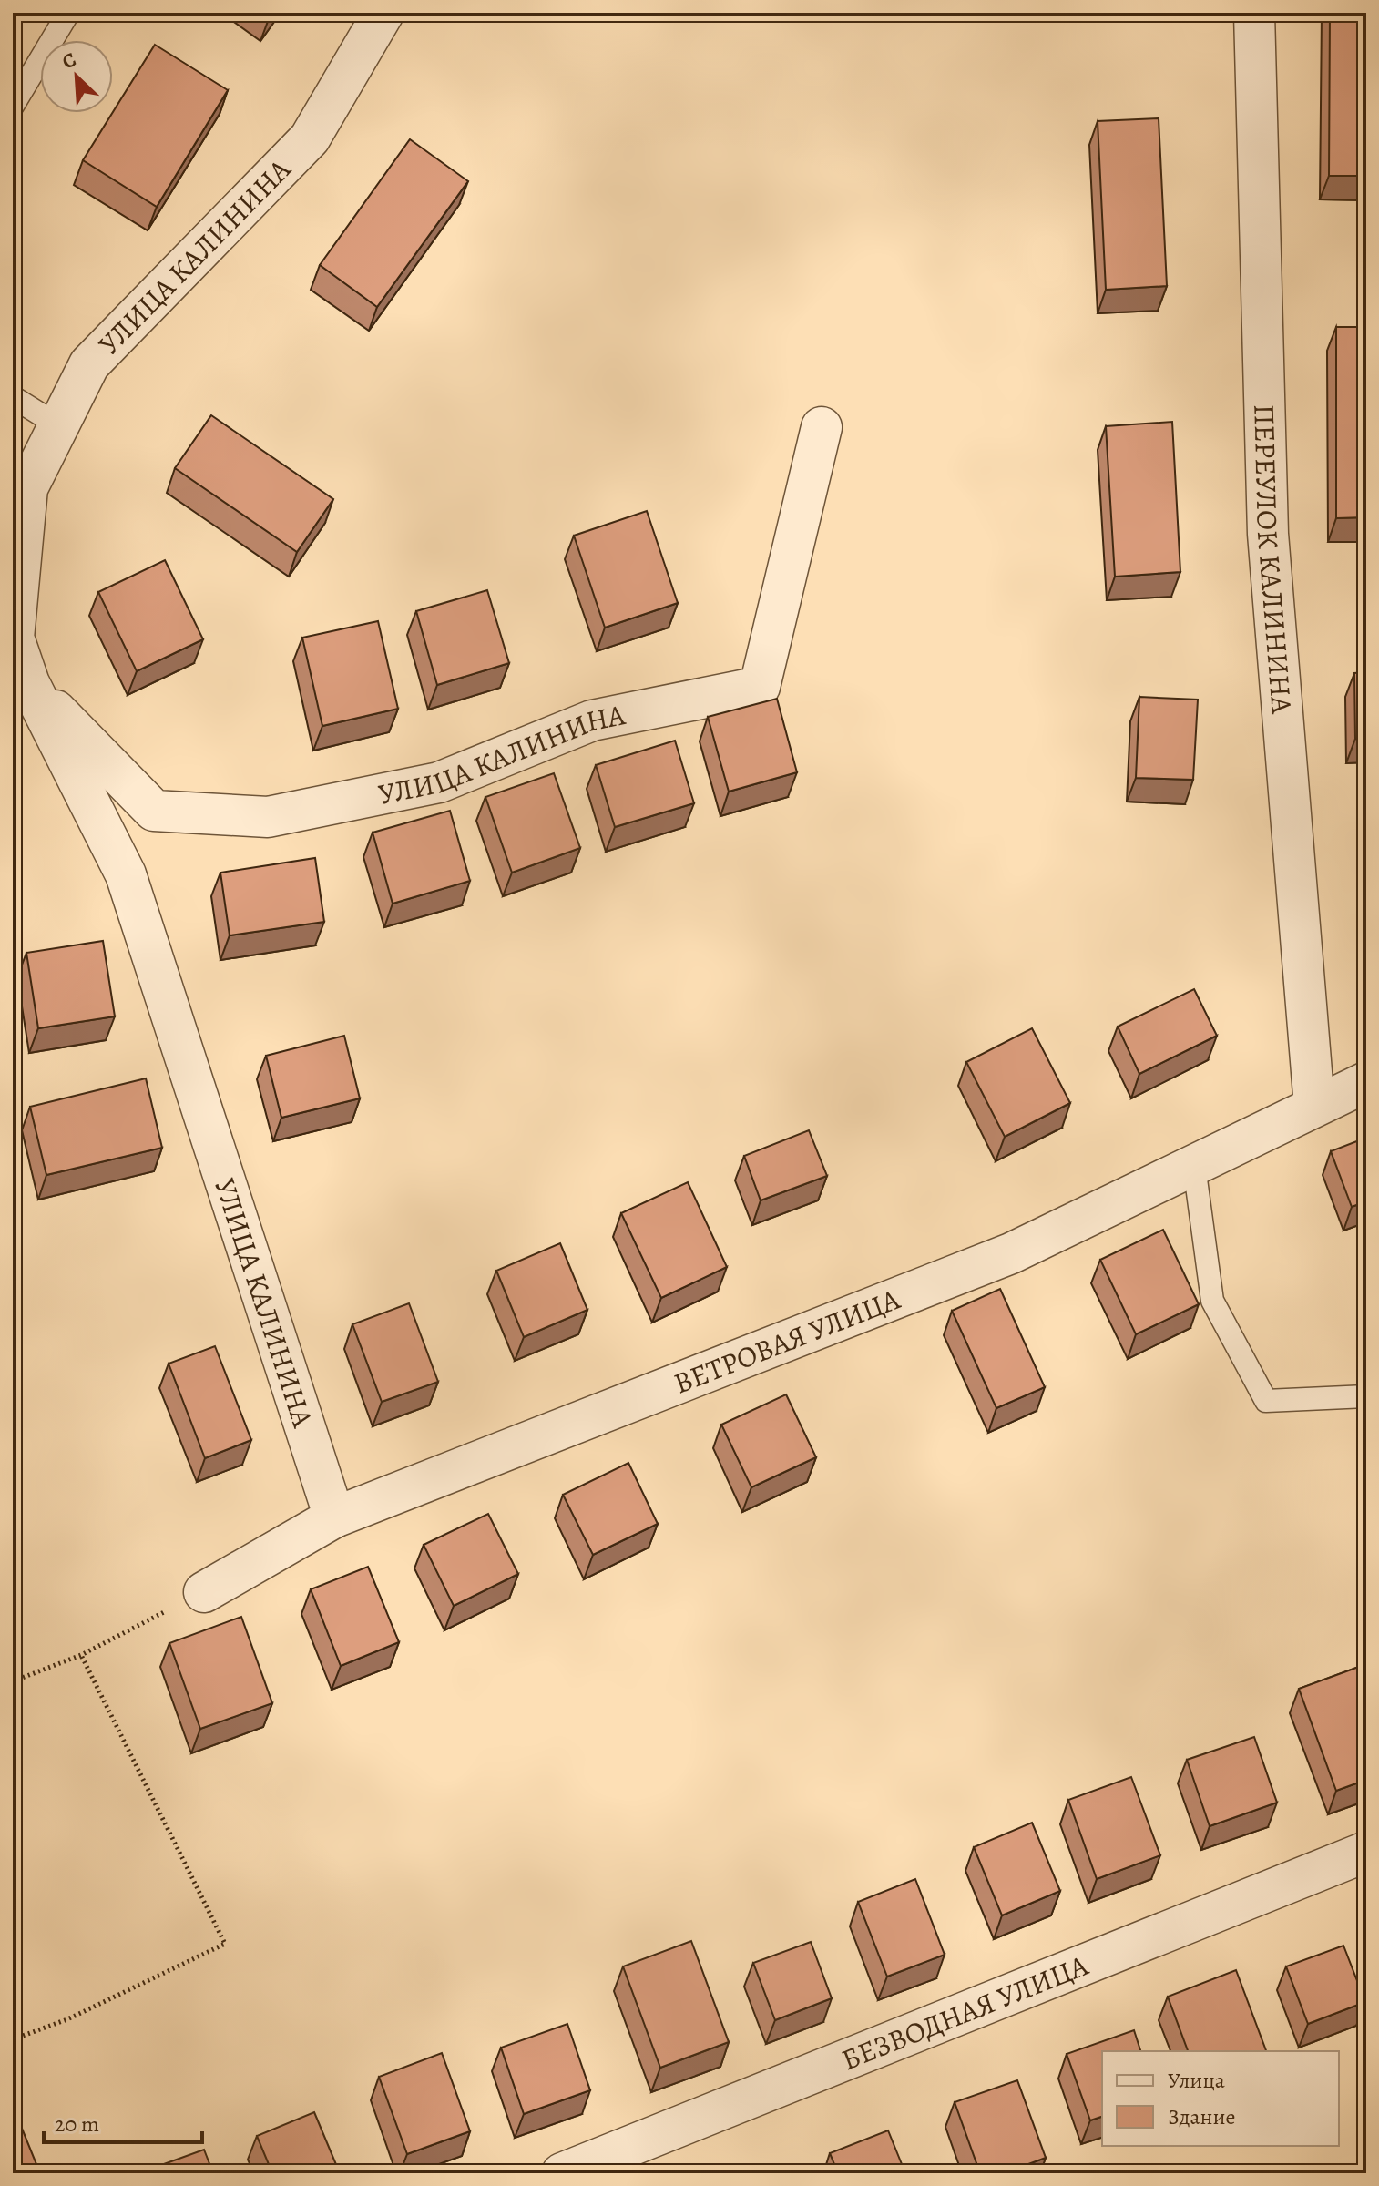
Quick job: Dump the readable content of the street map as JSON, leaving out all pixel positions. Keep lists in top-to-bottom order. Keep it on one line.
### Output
{"streets":{"street":["УЛИЦА КАЛИНИНА","ПЕРЕУЛОК КАЛИНИНА","ВЕТРОВАЯ УЛИЦА","БЕЗВОДНАЯ УЛИЦА"]},"crossings":[["УЛИЦА КАЛИНИНА","ВЕТРОВАЯ УЛИЦА"],["ПЕРЕУЛОК КАЛИНИНА","ВЕТРОВАЯ УЛИЦА"]],"legend":["Улица","Здание"],"scale_bar":"20 m","north":"top left"}
